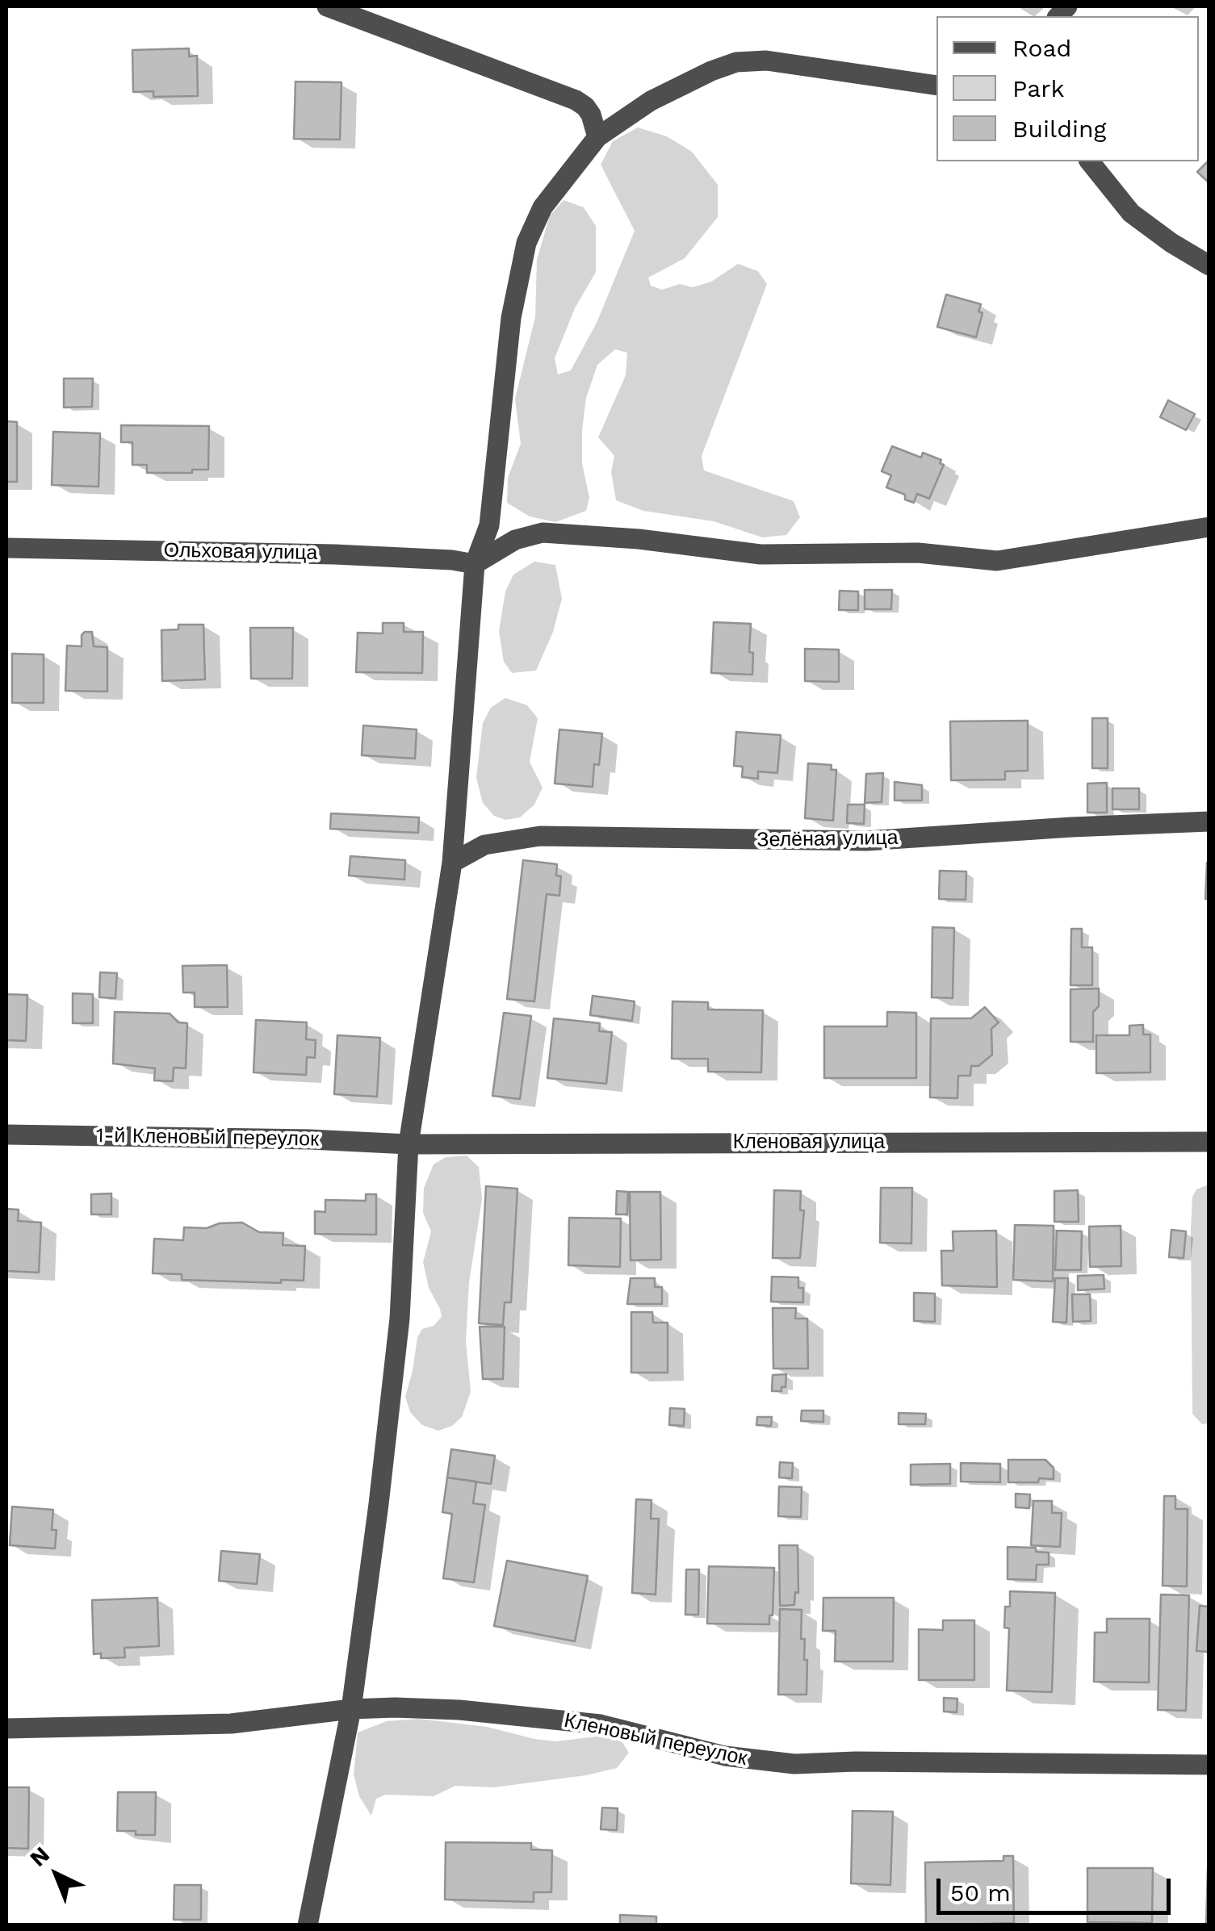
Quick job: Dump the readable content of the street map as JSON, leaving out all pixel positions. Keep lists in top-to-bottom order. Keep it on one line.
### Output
{"streets":{"street":["Ольховая улица","Зелёная улица","1-й Кленовый переулок","Кленовая улица","Кленовый переулок"]},"crossings":[["1-й Кленовый переулок","Кленовая улица"]],"legend":["Road","Park","Building"],"scale_bar":"50 m","north":"top left"}
